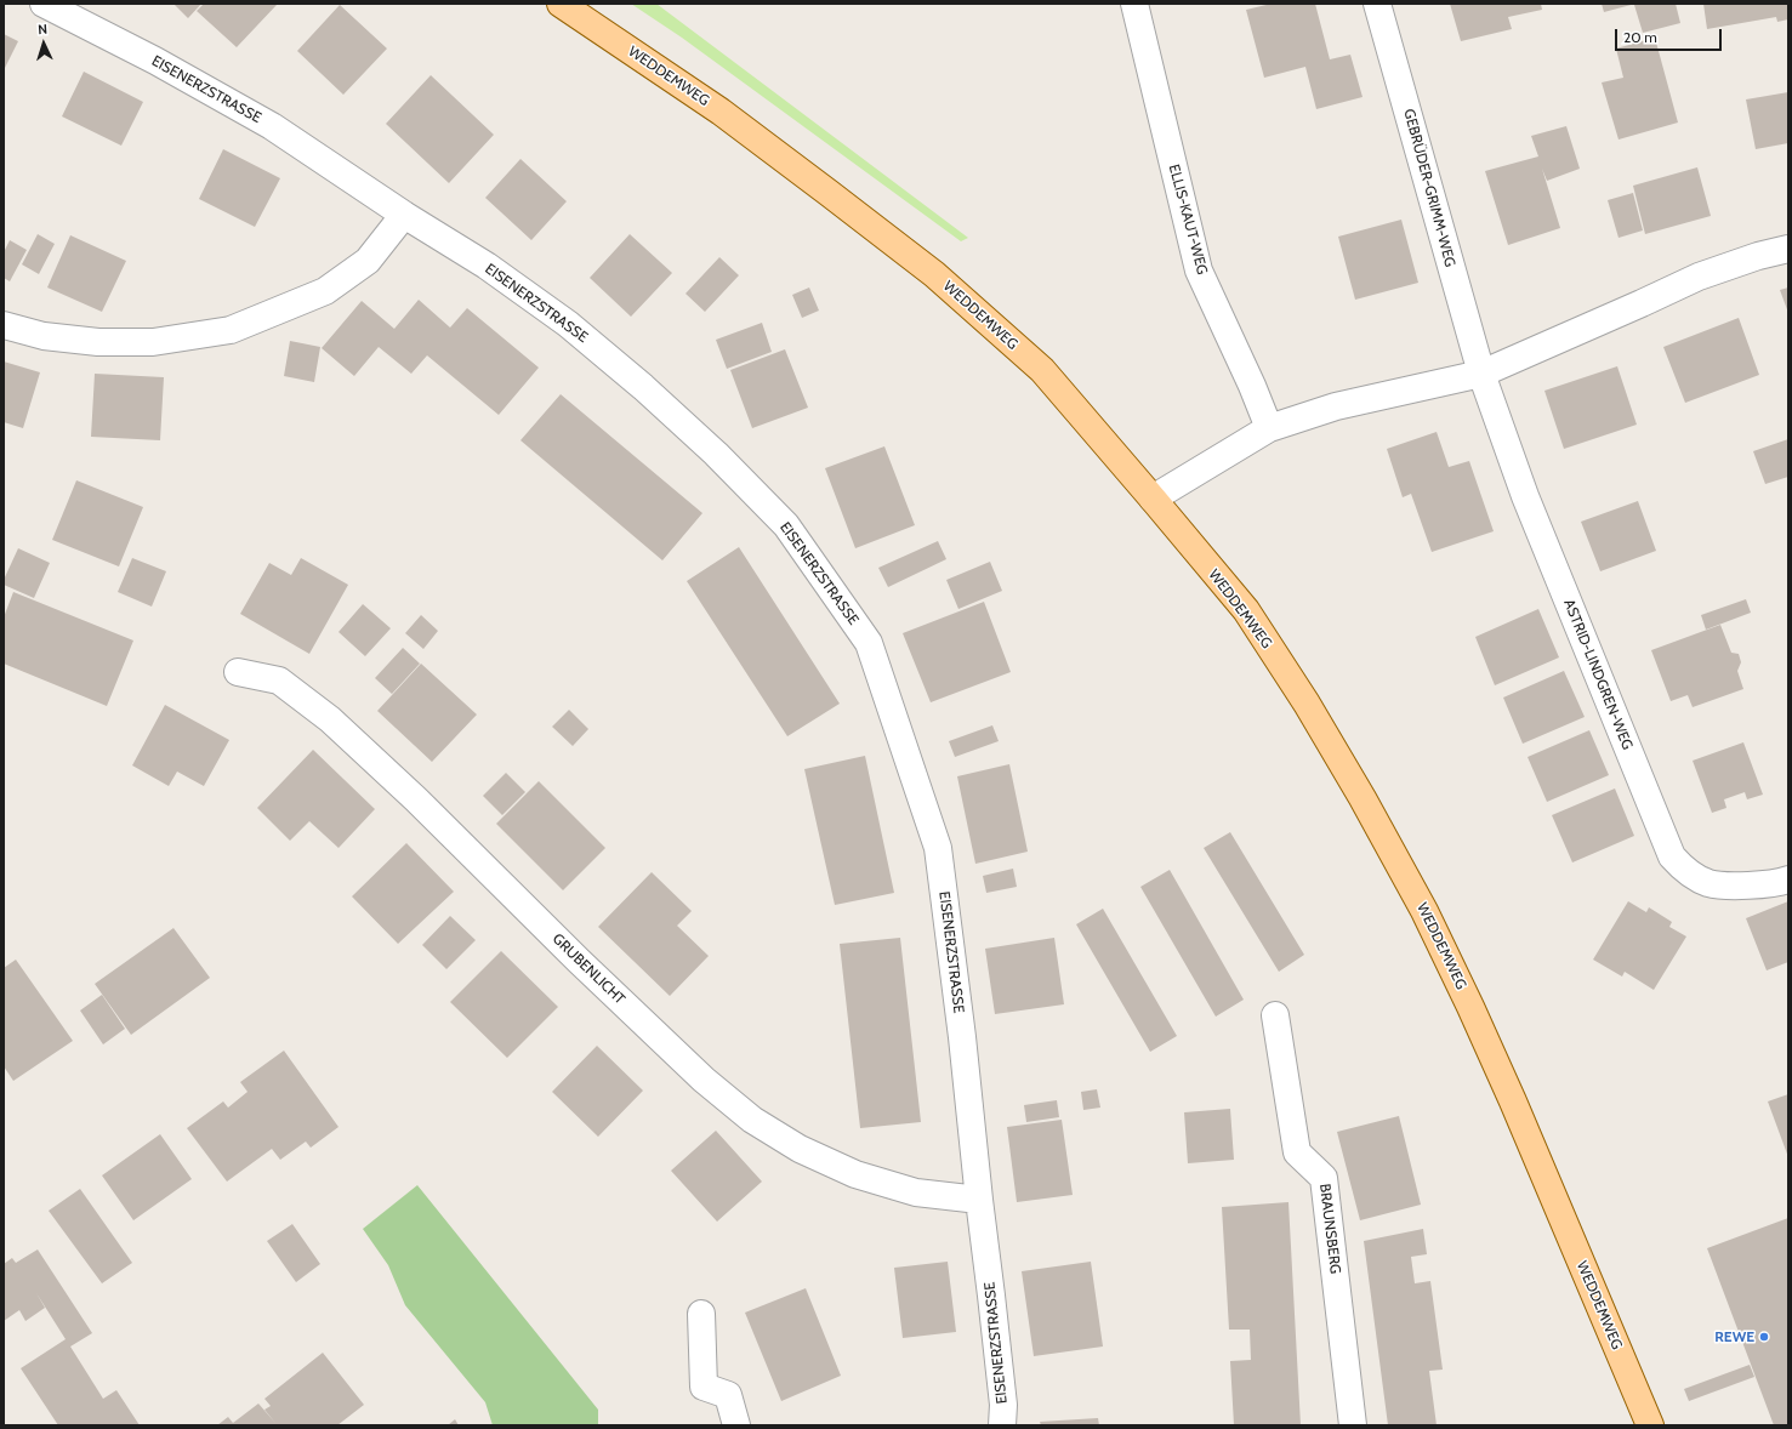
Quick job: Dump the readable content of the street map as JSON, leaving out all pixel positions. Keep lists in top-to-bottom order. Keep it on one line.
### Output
{"streets":{"main road":["WEDDEMWEG"],"street":["EISENERZSTRASSE","GEBRÜDER-GRIMM-WEG","ELLIS-KAUT-WEG","ASTRID-LINDGREN-WEG","GRUBENLICHT","BRAUNSBERG"]},"crossings":[["EISENERZSTRASSE","GRUBENLICHT"],["GEBRÜDER-GRIMM-WEG","ASTRID-LINDGREN-WEG"]],"places":["REWE"],"scale_bar":"20 m","north":"top"}
